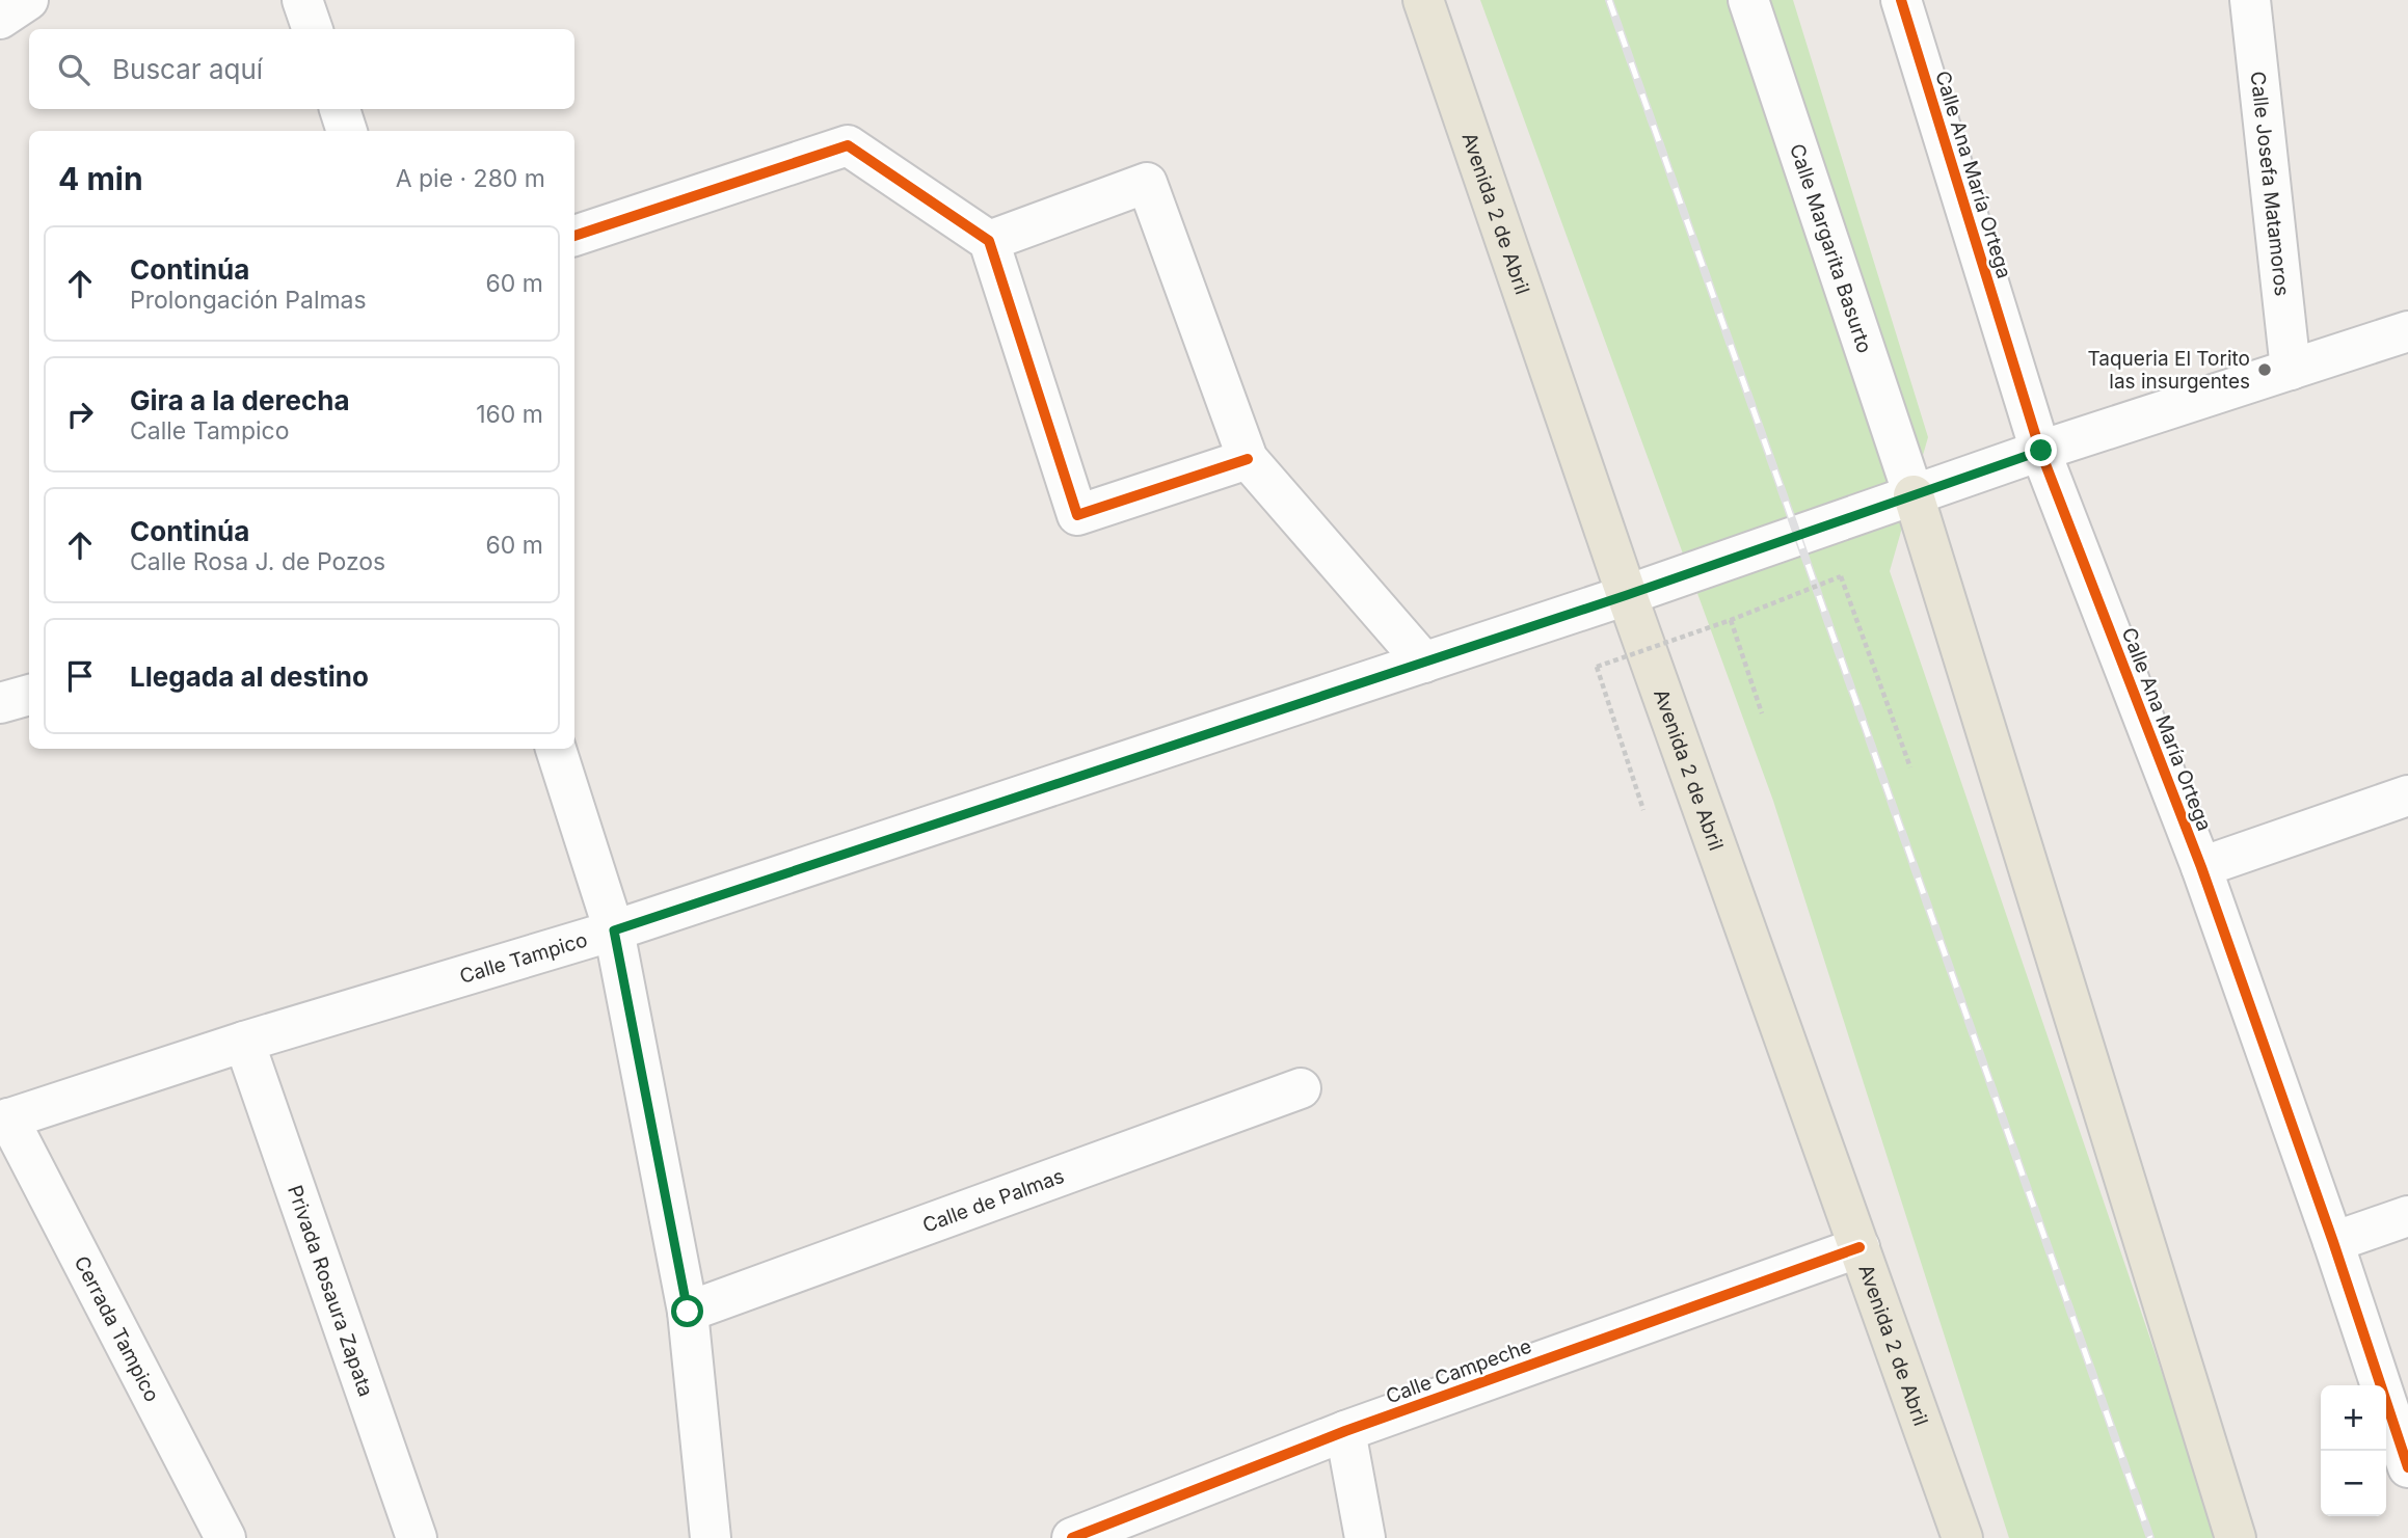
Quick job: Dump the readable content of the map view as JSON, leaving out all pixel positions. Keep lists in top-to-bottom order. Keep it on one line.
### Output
{"streets":{"main road":["Avenida 2 de Abril"],"street":["Calle Ana María Ortega","Calle Josefa Matamoros","Calle Margarita Basurto","Calle Tampico","Calle de Palmas","Privada Rosaura Zapata","Cerrada Tampico","Calle Campeche"]},"crossings":[["Calle Ana María Ortega","Calle Tampico"],["Calle Josefa Matamoros","Calle Tampico"],["Avenida 2 de Abril","Calle Tampico"],["Avenida 2 de Abril","Calle Campeche"],["Calle Margarita Basurto","Calle Tampico"],["Calle Tampico","Privada Rosaura Zapata"],["Calle Tampico","Cerrada Tampico"]],"places":["Taqueria El Torito las insurgentes"],"page":{"search":"Buscar aquí","heading":["4 min","A pie · 280 m"],"list":[["Continúa","Prolongación Palmas","60 m"],["Gira a la derecha","Calle Tampico","160 m"],["Continúa","Calle Rosa J. de Pozos","60 m"],"Llegada al destino"],"map_buttons":["+","−"]}}
